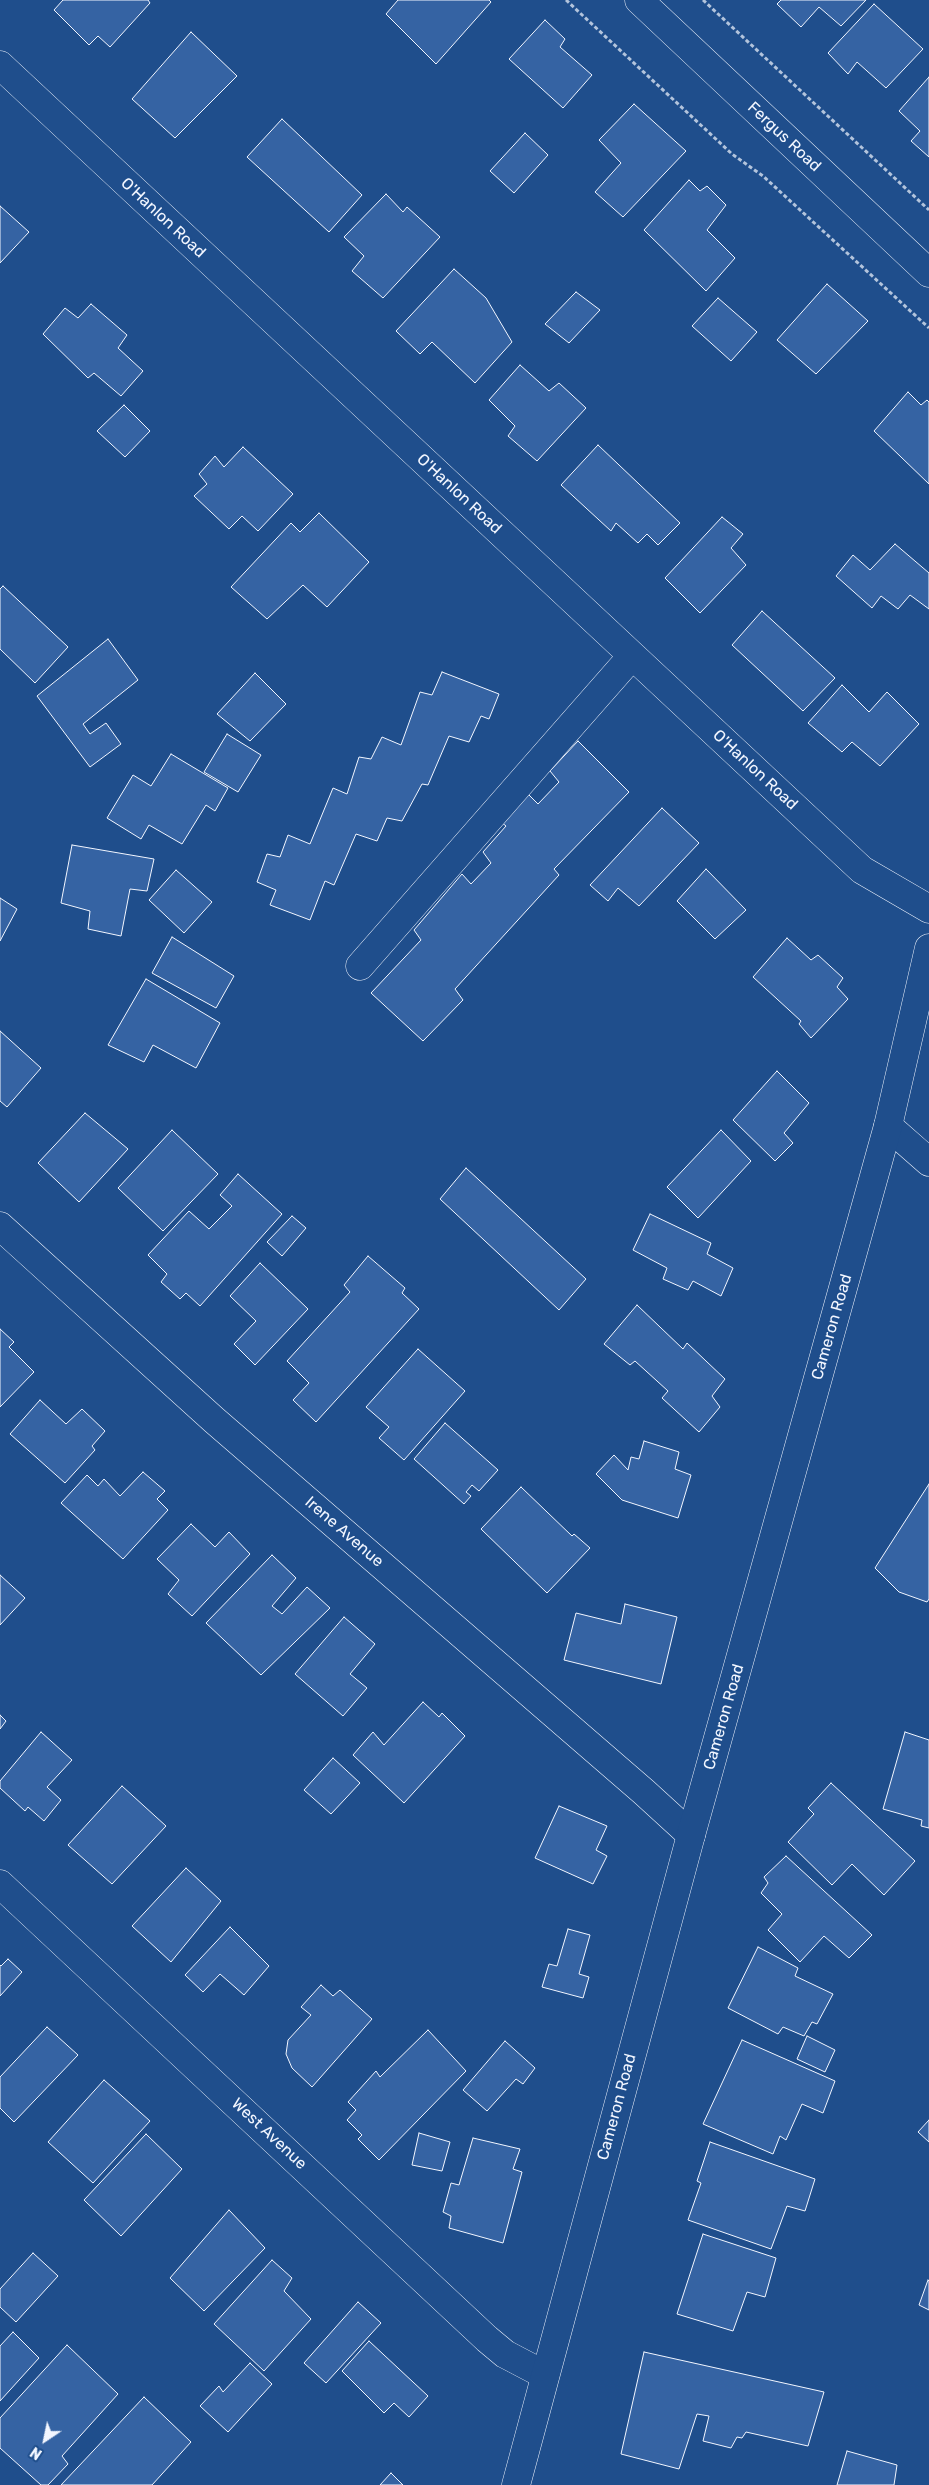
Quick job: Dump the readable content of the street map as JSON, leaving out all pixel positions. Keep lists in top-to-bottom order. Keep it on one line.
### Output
{"streets":{"street":["Fergus Road","O'Hanlon Road","Cameron Road","Irene Avenue","West Avenue"]},"crossings":[["Cameron Road","Irene Avenue"],["Cameron Road","West Avenue"]],"north":"bottom left"}
